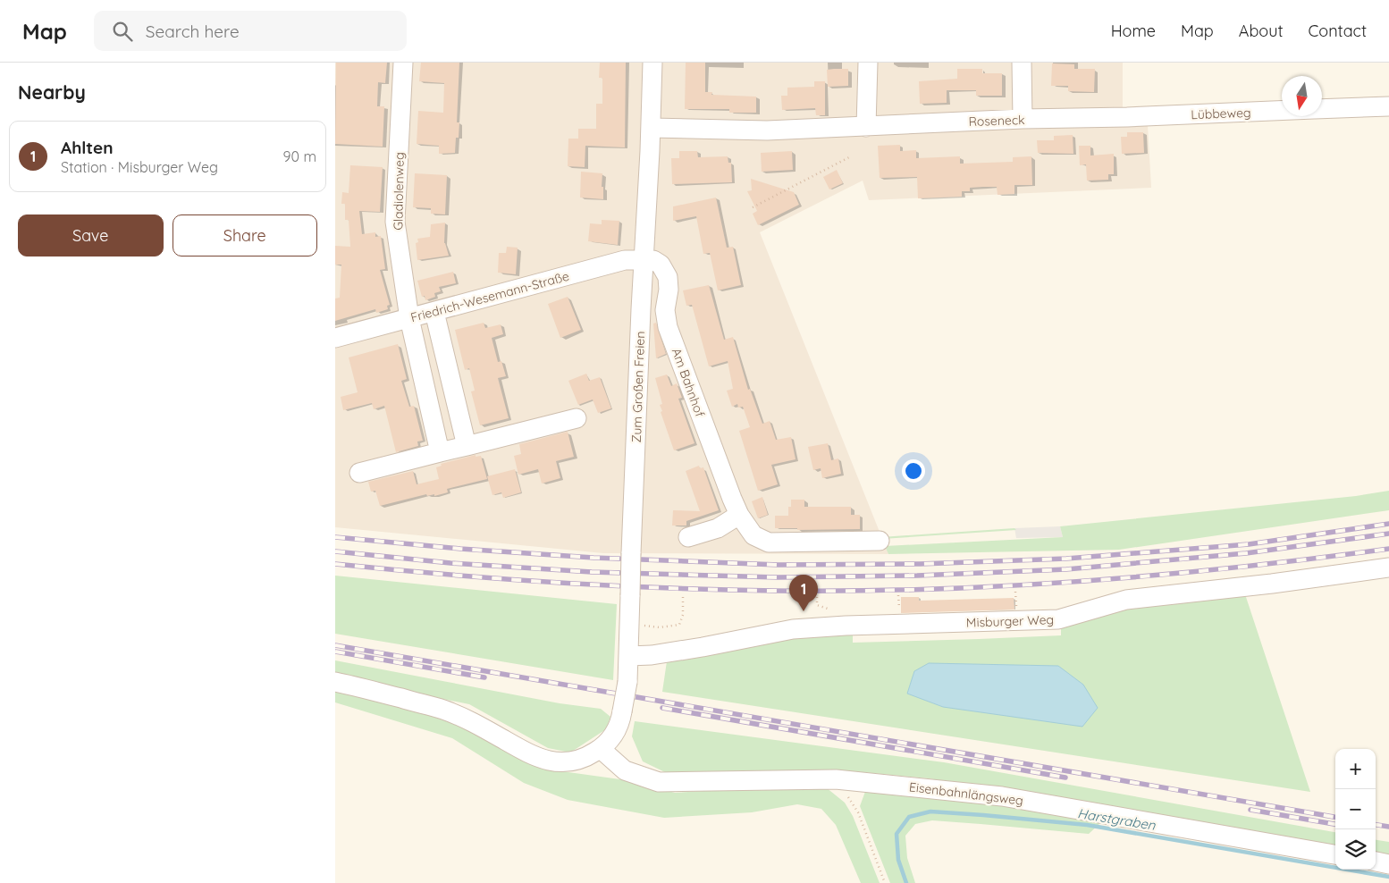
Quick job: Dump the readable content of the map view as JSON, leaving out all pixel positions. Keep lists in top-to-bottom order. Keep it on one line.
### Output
{"streets":{"street":["Lübbeweg","Roseneck","Gladiolenweg","Friedrich-Wesemann-Straße","Am Bahnhof","Zum Großen Freien","Misburger Weg","Eisenbahnlängsweg"]},"crossings":[["Lübbeweg","Roseneck"],["Roseneck","Zum Großen Freien"],["Gladiolenweg","Friedrich-Wesemann-Straße"],["Friedrich-Wesemann-Straße","Am Bahnhof"],["Friedrich-Wesemann-Straße","Zum Großen Freien"],["Am Bahnhof","Zum Großen Freien"],["Zum Großen Freien","Misburger Weg"],["Zum Großen Freien","Eisenbahnlängsweg"]],"water":["Harstgraben"],"north":"bottom","page":{"header":"Map","search":"Search here","nav":["Home","Map","About","Contact"],"heading":"Nearby","list":[{"mark":"1","name":"Ahlten","note":"Station · Misburger Weg","value":"90 m"}],"buttons":["Save","Share"],"pins":"1","map_buttons":["+","−"]}}
